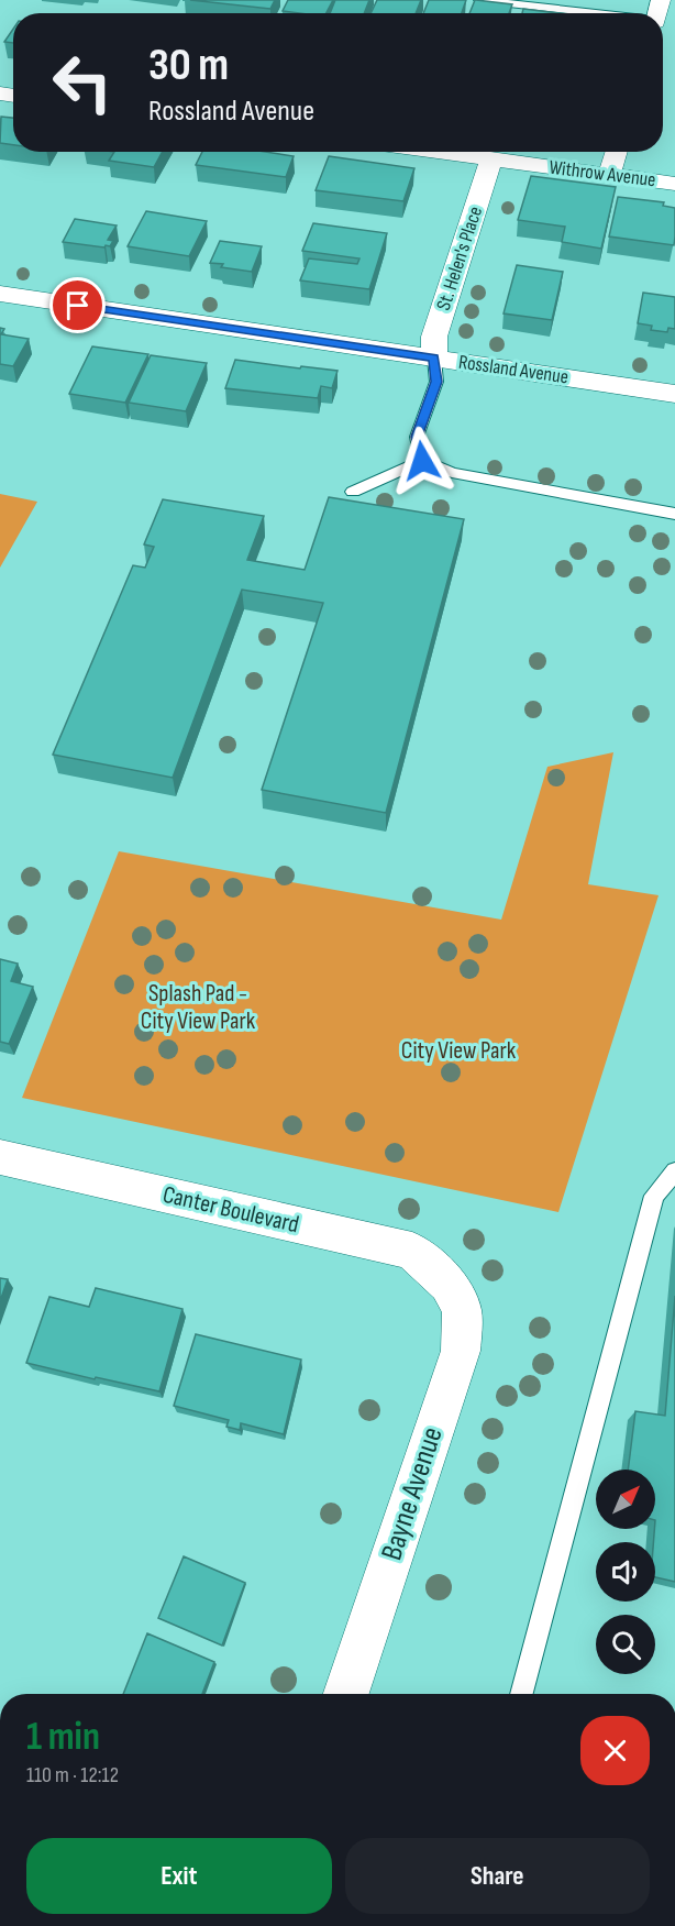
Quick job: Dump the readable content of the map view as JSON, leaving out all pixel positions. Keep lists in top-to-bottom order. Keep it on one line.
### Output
{"streets":{"street":["Withrow Avenue","St. Helen's Place","Rossland Avenue","Canter Boulevard","Bayne Avenue"]},"crossings":[["Withrow Avenue","St. Helen's Place"],["St. Helen's Place","Rossland Avenue"],["Canter Boulevard","Bayne Avenue"]],"parks":["Splash Pad - City View Park","City View Park"],"north":"top right","page":{"turn":["30 m","Rossland Avenue"],"heading":["1 min","110 m · 12:12"],"buttons":["Exit","Share"]}}
